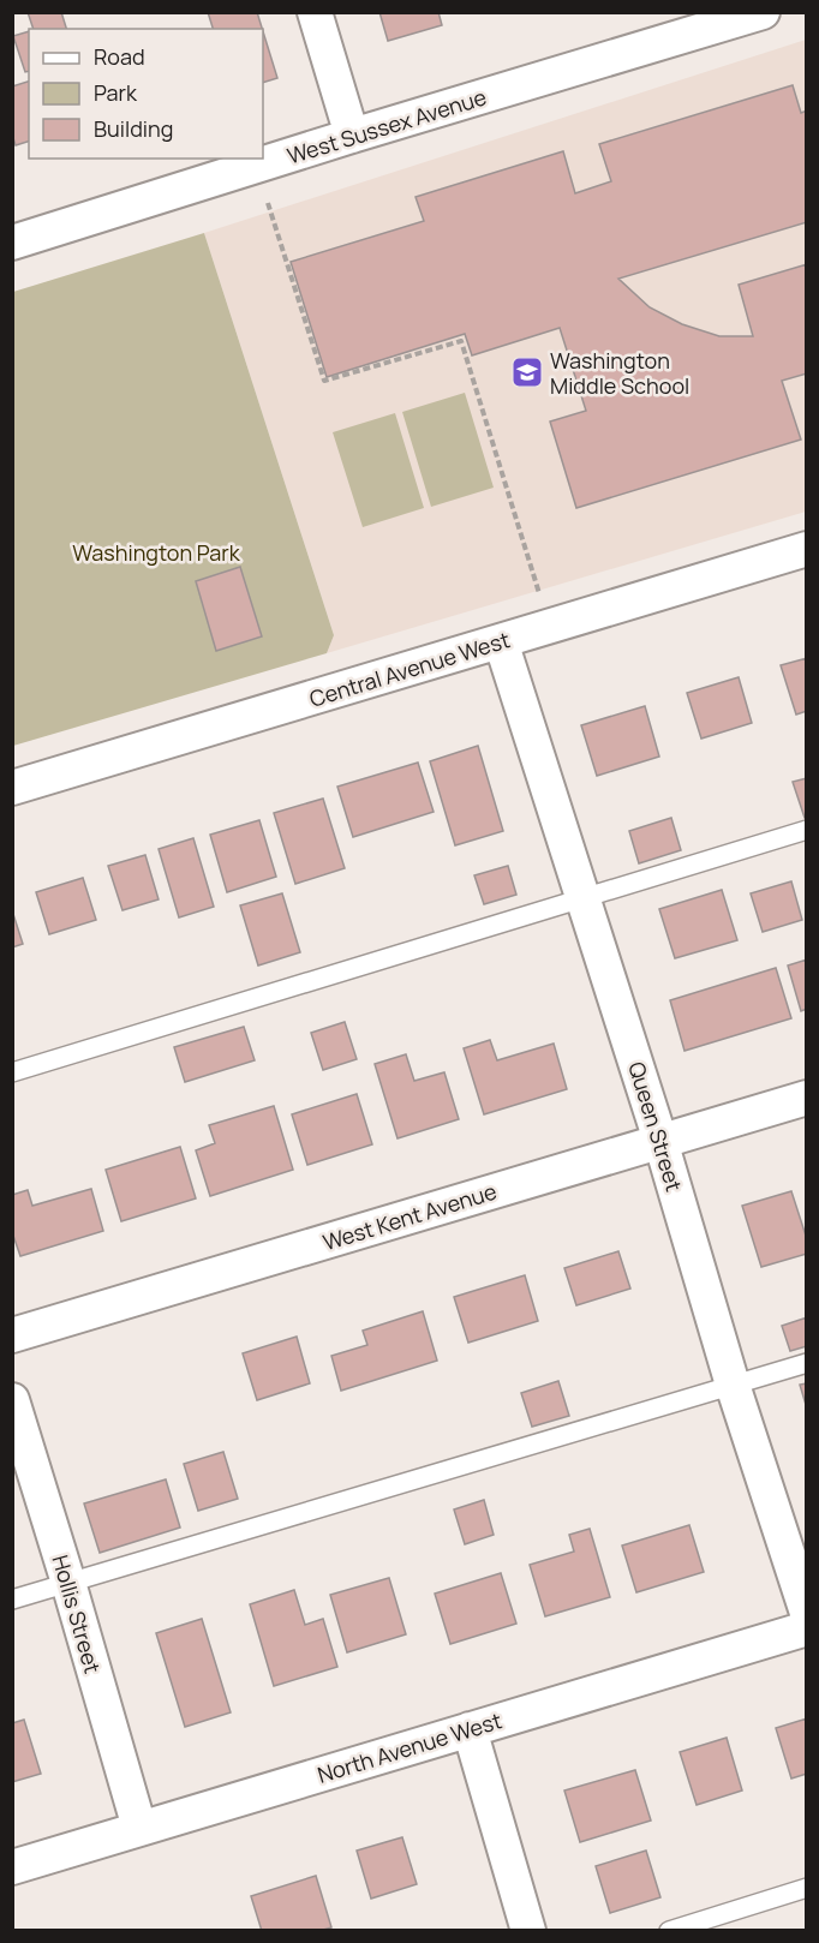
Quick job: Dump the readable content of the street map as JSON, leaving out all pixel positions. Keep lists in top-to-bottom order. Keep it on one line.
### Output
{"streets":{"street":["West Sussex Avenue","Central Avenue West","Queen Street","West Kent Avenue","Hollis Street","North Avenue West"]},"crossings":[["Central Avenue West","Queen Street"],["Queen Street","West Kent Avenue"],["Hollis Street","North Avenue West"]],"parks":["Washington Park"],"places":{"school or university":["Washington Middle School"]},"legend":["Road","Park","Building"]}
